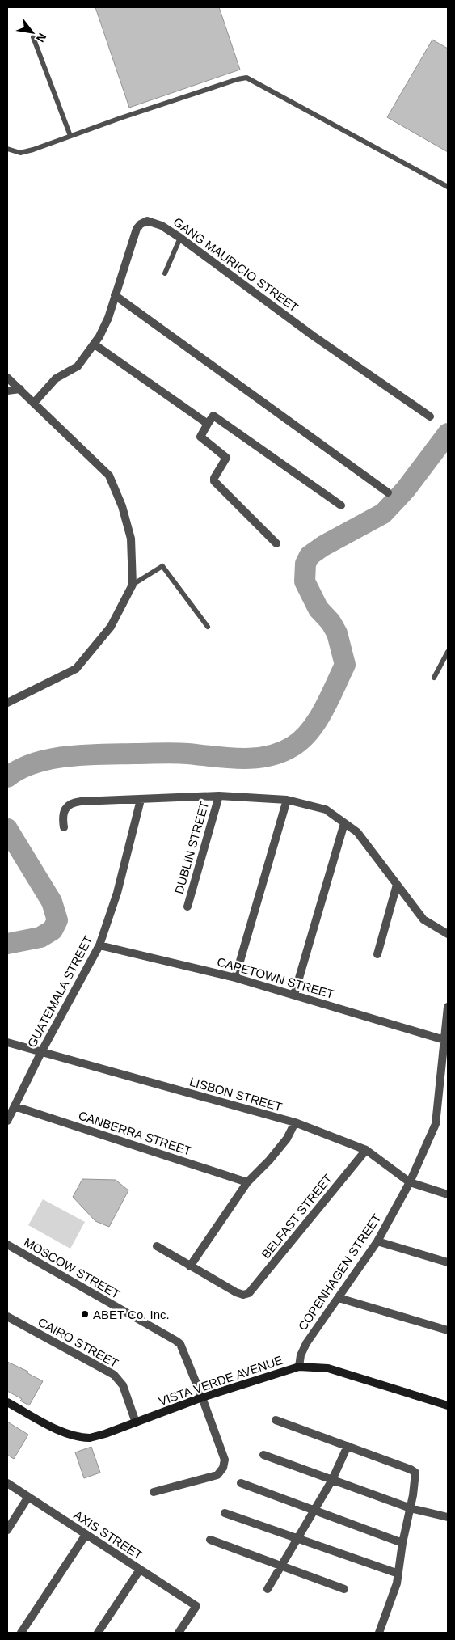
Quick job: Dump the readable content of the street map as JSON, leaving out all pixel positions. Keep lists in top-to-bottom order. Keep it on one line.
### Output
{"streets":{"street":["GANG MAURICIO STREET","DUBLIN STREET","CAPETOWN STREET","GUATEMALA STREET","LISBON STREET","CANBERRA STREET","BELFAST STREET","MOSCOW STREET","COPENHAGEN STREET","CAIRO STREET","VISTA VERDE AVENUE","AXIS STREET"]},"crossings":[["CAPETOWN STREET","GUATEMALA STREET"],["CAPETOWN STREET","COPENHAGEN STREET"],["GUATEMALA STREET","LISBON STREET"],["GUATEMALA STREET","CANBERRA STREET"],["LISBON STREET","BELFAST STREET"],["LISBON STREET","COPENHAGEN STREET"],["MOSCOW STREET","VISTA VERDE AVENUE"],["COPENHAGEN STREET","VISTA VERDE AVENUE"],["CAIRO STREET","VISTA VERDE AVENUE"]],"places":["ABET Co. Inc."],"north":"bottom right"}
